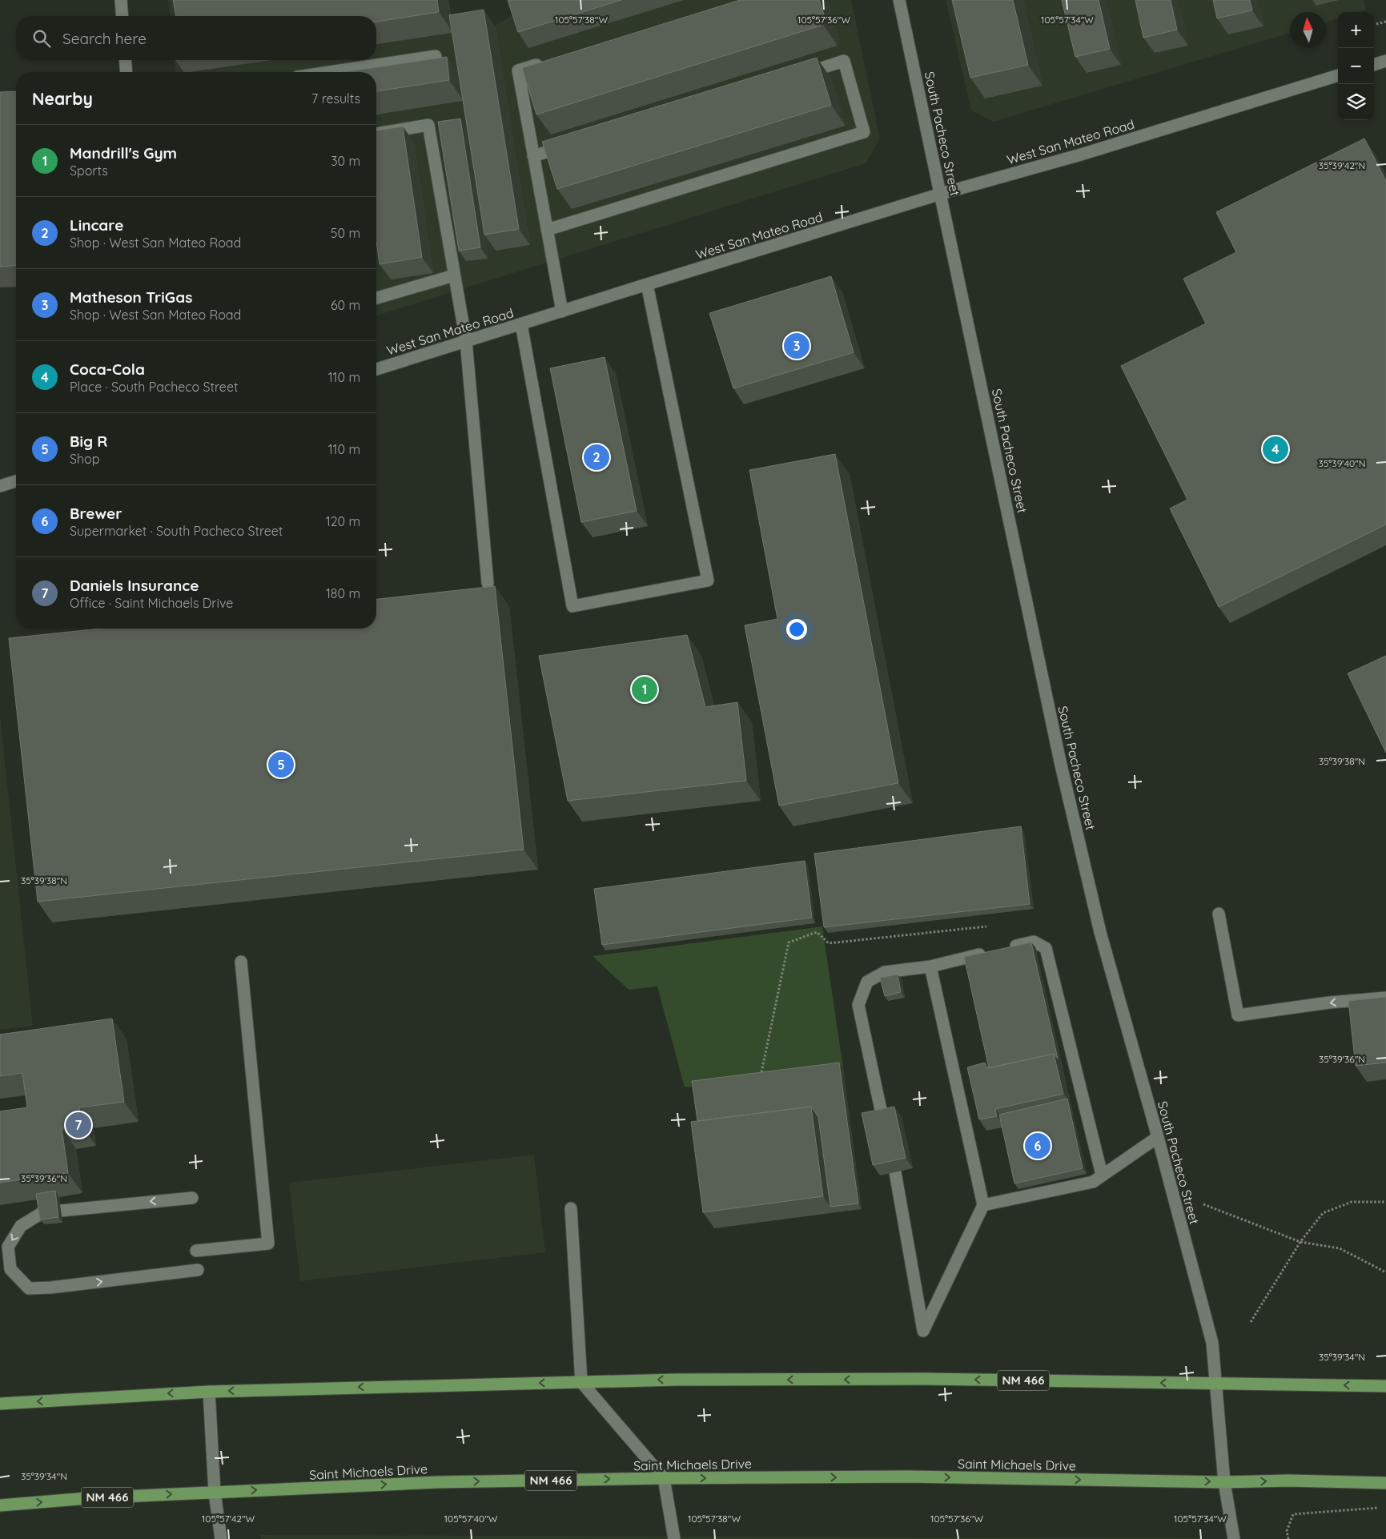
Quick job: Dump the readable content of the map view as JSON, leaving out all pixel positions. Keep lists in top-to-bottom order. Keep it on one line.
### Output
{"streets":{"main road":["NM 466","Saint Michaels Drive"],"street":["South Pacheco Street","West San Mateo Road"]},"crossings":[["South Pacheco Street","West San Mateo Road"],["South Pacheco Street","NM 466"],["South Pacheco Street","Saint Michaels Drive"]],"north":"top","page":{"map_buttons":["+","−"],"search":"Search here","heading":["Nearby","7 results"],"list":[{"mark":"1","name":"Mandrill's Gym","note":"Sports","value":"30 m"},{"mark":"2","name":"Lincare","note":"Shop · West San Mateo Road","value":"50 m"},{"mark":"3","name":"Matheson TriGas","note":"Shop · West San Mateo Road","value":"60 m"},{"mark":"4","name":"Coca-Cola","note":"Place · South Pacheco Street","value":"110 m"},{"mark":"5","name":"Big R","note":"Shop","value":"110 m"},{"mark":"6","name":"Brewer","note":"Supermarket · South Pacheco Street","value":"120 m"},{"mark":"7","name":"Daniels Insurance","note":"Office · Saint Michaels Drive","value":"180 m"}],"pins":["3","4","2","1","5","7","6"]},"coordinates":["105°57'38\"W","105°57'36\"W","105°57'34\"W","35°39'42\"N","35°39'40\"N","35°39'38\"N","35°39'36\"N","35°39'34\"N","105°57'42\"W","105°57'40\"W"]}
